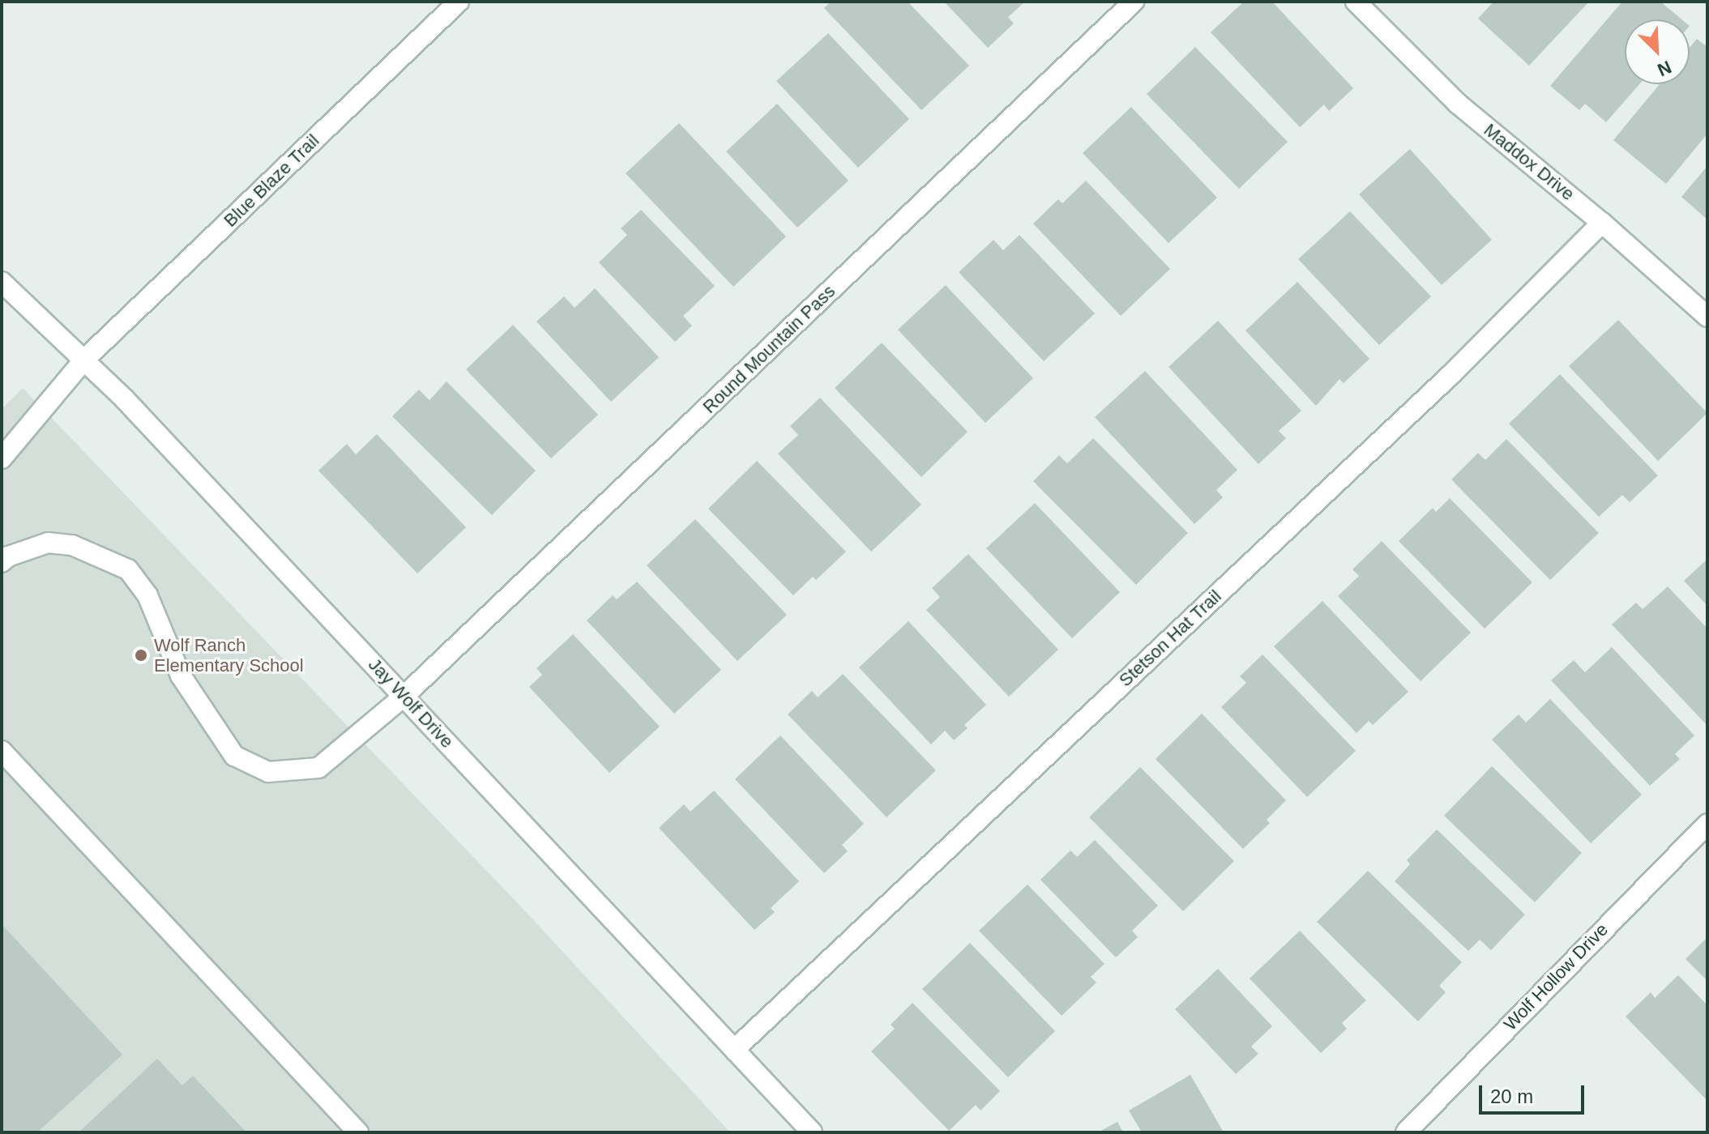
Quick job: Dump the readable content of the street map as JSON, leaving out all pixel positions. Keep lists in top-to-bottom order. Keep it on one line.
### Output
{"streets":{"street":["Maddox Drive","Blue Blaze Trail","Round Mountain Pass","Stetson Hat Trail","Jay Wolf Drive","Wolf Hollow Drive"]},"crossings":[["Maddox Drive","Stetson Hat Trail"],["Blue Blaze Trail","Jay Wolf Drive"],["Round Mountain Pass","Jay Wolf Drive"],["Stetson Hat Trail","Jay Wolf Drive"]],"places":["Wolf Ranch Elementary School"],"scale_bar":"20 m","north":"bottom right"}
